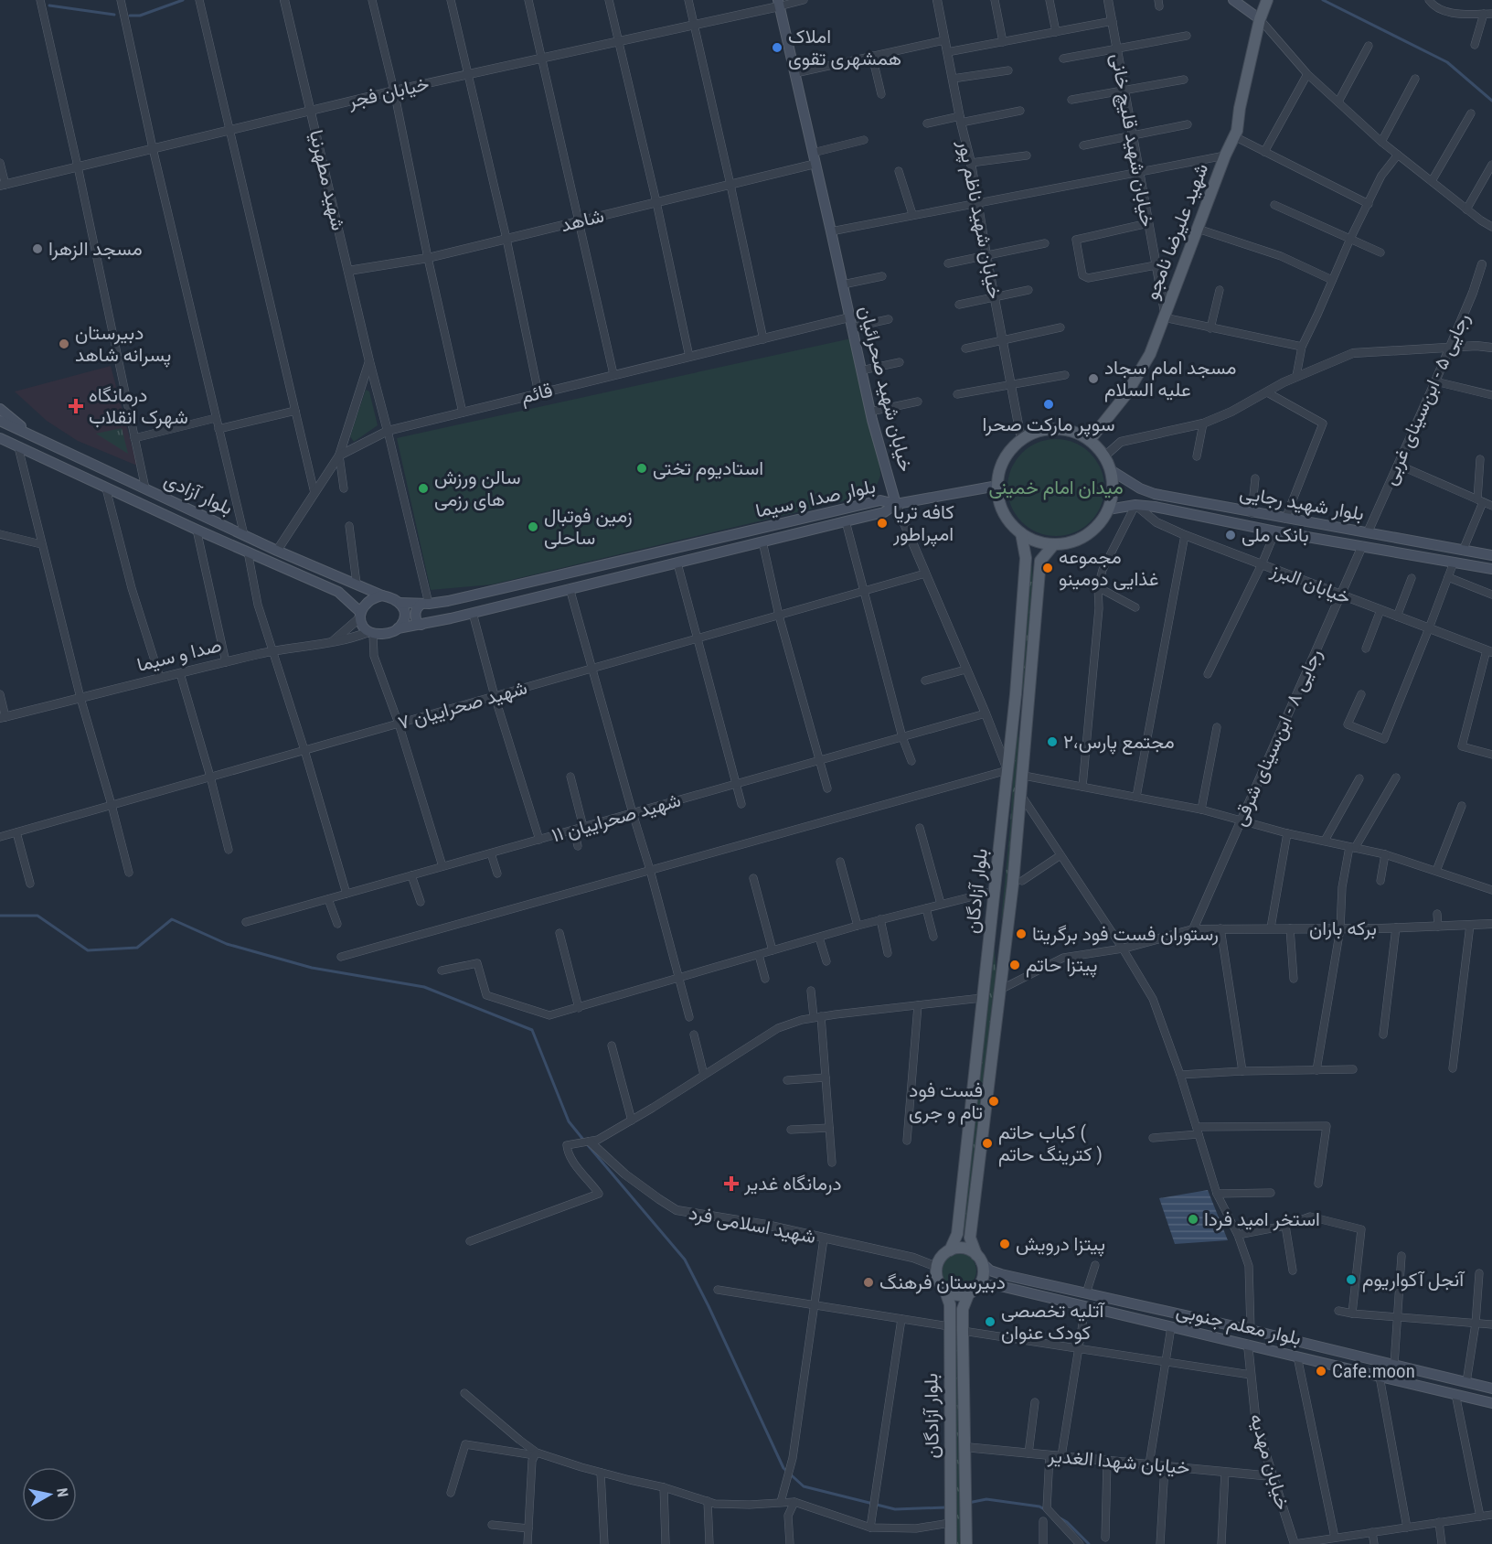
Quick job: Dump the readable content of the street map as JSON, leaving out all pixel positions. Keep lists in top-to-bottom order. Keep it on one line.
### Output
{"streets":{"main road":["شهید علیرضا نامجو","خیابان شهید صحرائیان","بلوار آزادی","بلوار صدا و سیما","بلوار شهید رجایی","بلوار آزادگان","بلوار معلم جنوبی"],"street":["خیابان فجر","خیابان شهید قلیچ خانی","شهید مطهرنیا","خیابان شهید ناظم پور","شاهد","قائم","رجایی ۵ - ابن‌سینای غربی","خیابان البرز","صدا و سیما","شهید صحراییان ۷","رجایی ۸ - ابن‌سینای شرقی","شهید صحراییان ۱۱","برکه باران","شهید اسلامی فرد","خیابان شهدا الغدیر","خیابان مهدیه"]},"crossings":[["خیابان فجر","شهید مطهرنیا"],["خیابان فجر","خیابان شهید صحرائیان"],["خیابان شهید قلیچ خانی","شهید علیرضا نامجو"],["شهید مطهرنیا","شاهد"],["شهید مطهرنیا","قائم"],["خیابان شهید ناظم پور","شهید علیرضا نامجو"],["خیابان شهید ناظم پور","بلوار شهید رجایی"],["خیابان شهید ناظم پور","بلوار آزادگان"],["شاهد","خیابان شهید صحرائیان"],["شهید علیرضا نامجو","بلوار شهید رجایی"],["شهید علیرضا نامجو","بلوار آزادگان"],["خیابان شهید صحرائیان","قائم"],["خیابان شهید صحرائیان","بلوار صدا و سیما"],["خیابان شهید صحرائیان","شهید صحراییان ۷"],["خیابان شهید صحرائیان","شهید صحراییان ۱۱"],["خیابان شهید صحرائیان","بلوار آزادگان"],["قائم","بلوار آزادی"],["رجایی ۵ - ابن‌سینای غربی","بلوار شهید رجایی"],["بلوار آزادی","بلوار صدا و سیما"],["بلوار آزادی","صدا و سیما"],["بلوار صدا و سیما","صدا و سیما"],["بلوار شهید رجایی","خیابان البرز"],["بلوار شهید رجایی","رجایی ۸ - ابن‌سینای شرقی"],["بلوار شهید رجایی","بلوار آزادگان"],["خیابان البرز","رجایی ۸ - ابن‌سینای شرقی"],["رجایی ۸ - ابن‌سینای شرقی","برکه باران"],["بلوار آزادگان","شهید اسلامی فرد"],["بلوار آزادگان","بلوار معلم جنوبی"],["بلوار آزادگان","خیابان شهدا الغدیر"],["شهید اسلامی فرد","بلوار معلم جنوبی"],["بلوار معلم جنوبی","خیابان مهدیه"],["خیابان شهدا الغدیر","خیابان مهدیه"]],"parks":["میدان امام خمینی"],"places":{"other":["املاک همشهری تقوی","مسجد الزهرا","دبیرستان پسرانه شاهد","مسجد امام سجاد علیه السلام","سوپر مارکت صحرا","استادیوم تختی","سالن ورزش های رزمی","کافه تریا امپراطور","زمین فوتبال ساحلی","بانک ملی","مجموعه غذایى دومینو","۲،مجتمع پارس","رستوران فست فود برگریتا","پیتزا حاتم","فست فود تام و جرى","کباب حاتم ( کترینگ حاتم )","استخر امید فردا","پیتزا درویش","آنجل آکواریوم","دبیرستان فرهنگ","آتلیه تخصصی کودک عنوان","Cafe.moon"],"health":["درمانگاه شهرک انقلاب","درمانگاه غدیر"]},"north":"right"}
